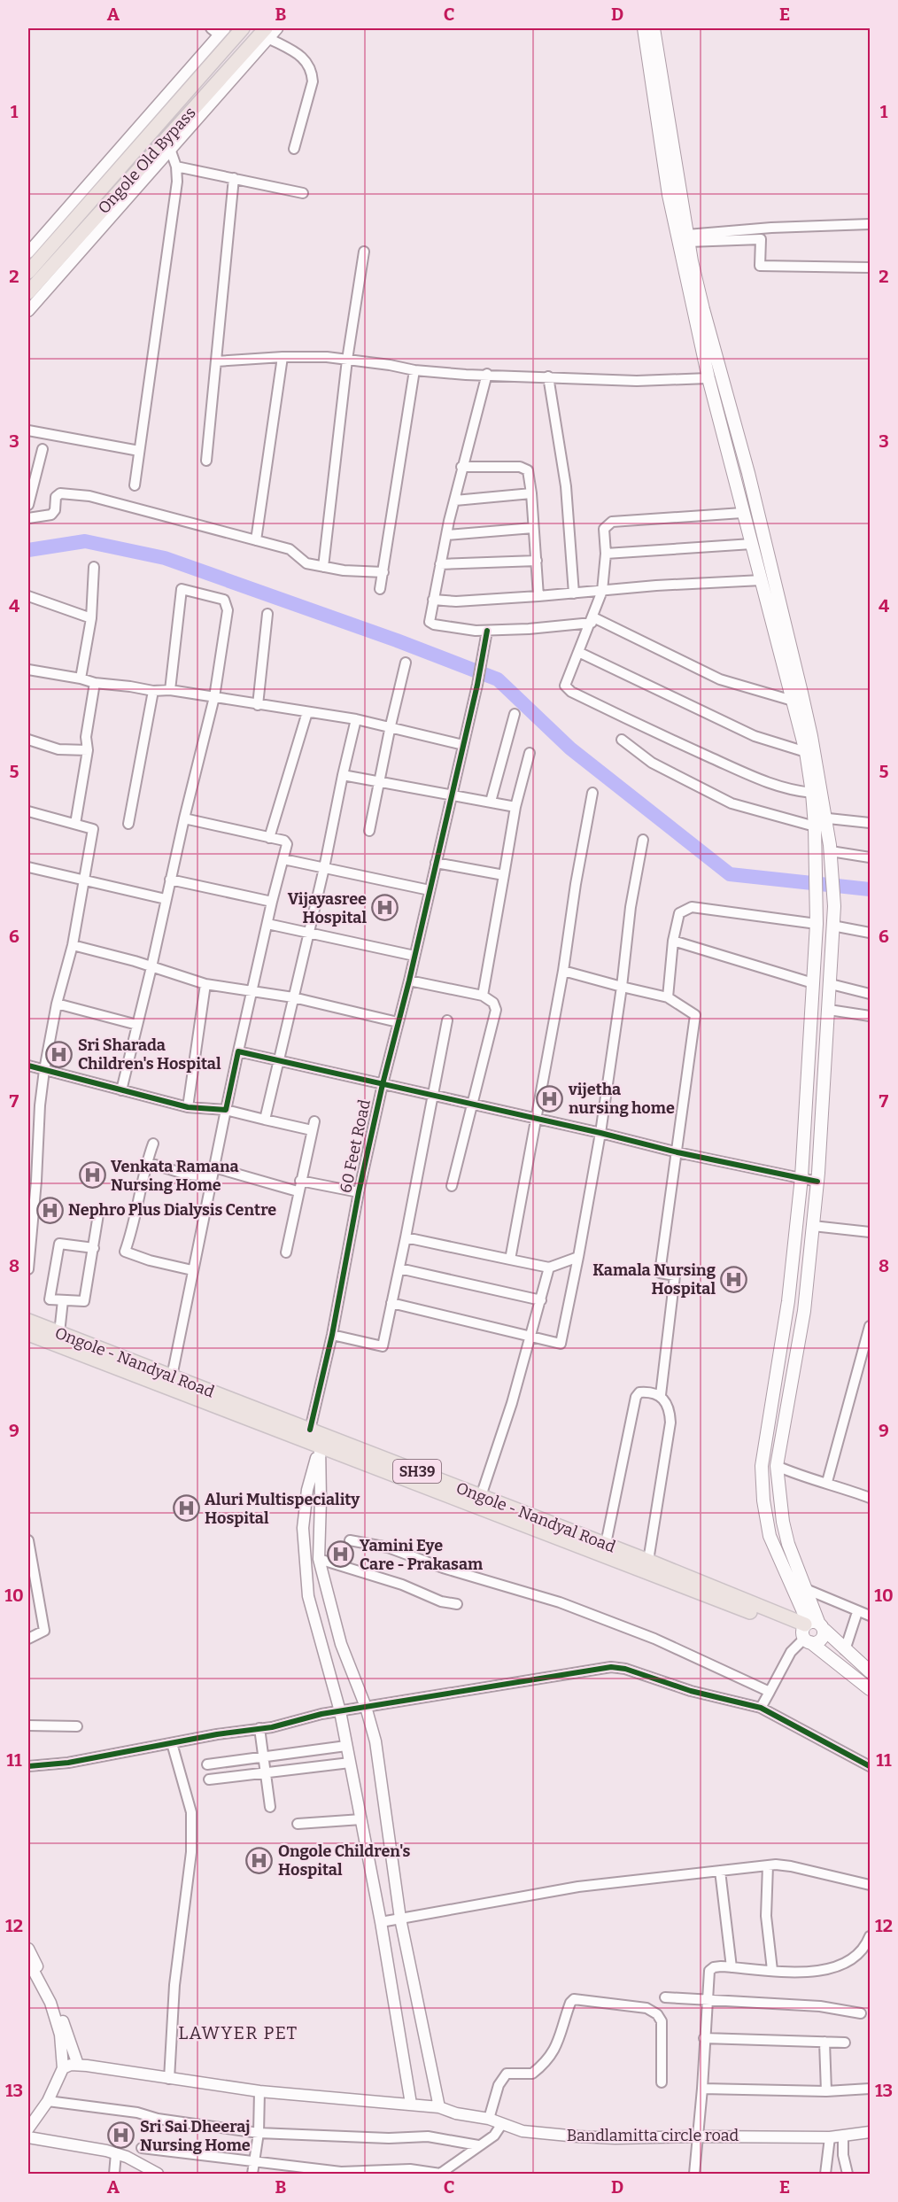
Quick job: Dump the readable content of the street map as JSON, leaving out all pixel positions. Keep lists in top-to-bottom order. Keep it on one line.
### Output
{"streets":{"main road":["Ongole Old Bypass","Ongole - Nandyal Road","SH39"],"street":["60 Feet Road","Bandlamitta circle road"]},"crossings":[["60 Feet Road","Ongole - Nandyal Road"]],"districts":["LAWYER PET"],"places":{"hospital":["Vijayasree Hospital","Sri Sharada Children's Hospital","vijetha nursing home","Venkata Ramana Nursing Home","Nephro Plus Dialysis Centre","Kamala Nursing Hospital","Aluri Multispeciality Hospital","Yamini Eye Care - Prakasam","Ongole Children's Hospital","Sri Sai Dheeraj Nursing Home"]},"grid":{"columns":["A","B","C","D","E"],"rows":["1","2","3","4","5","6","7","8","9","10","11","12","13"]}}
